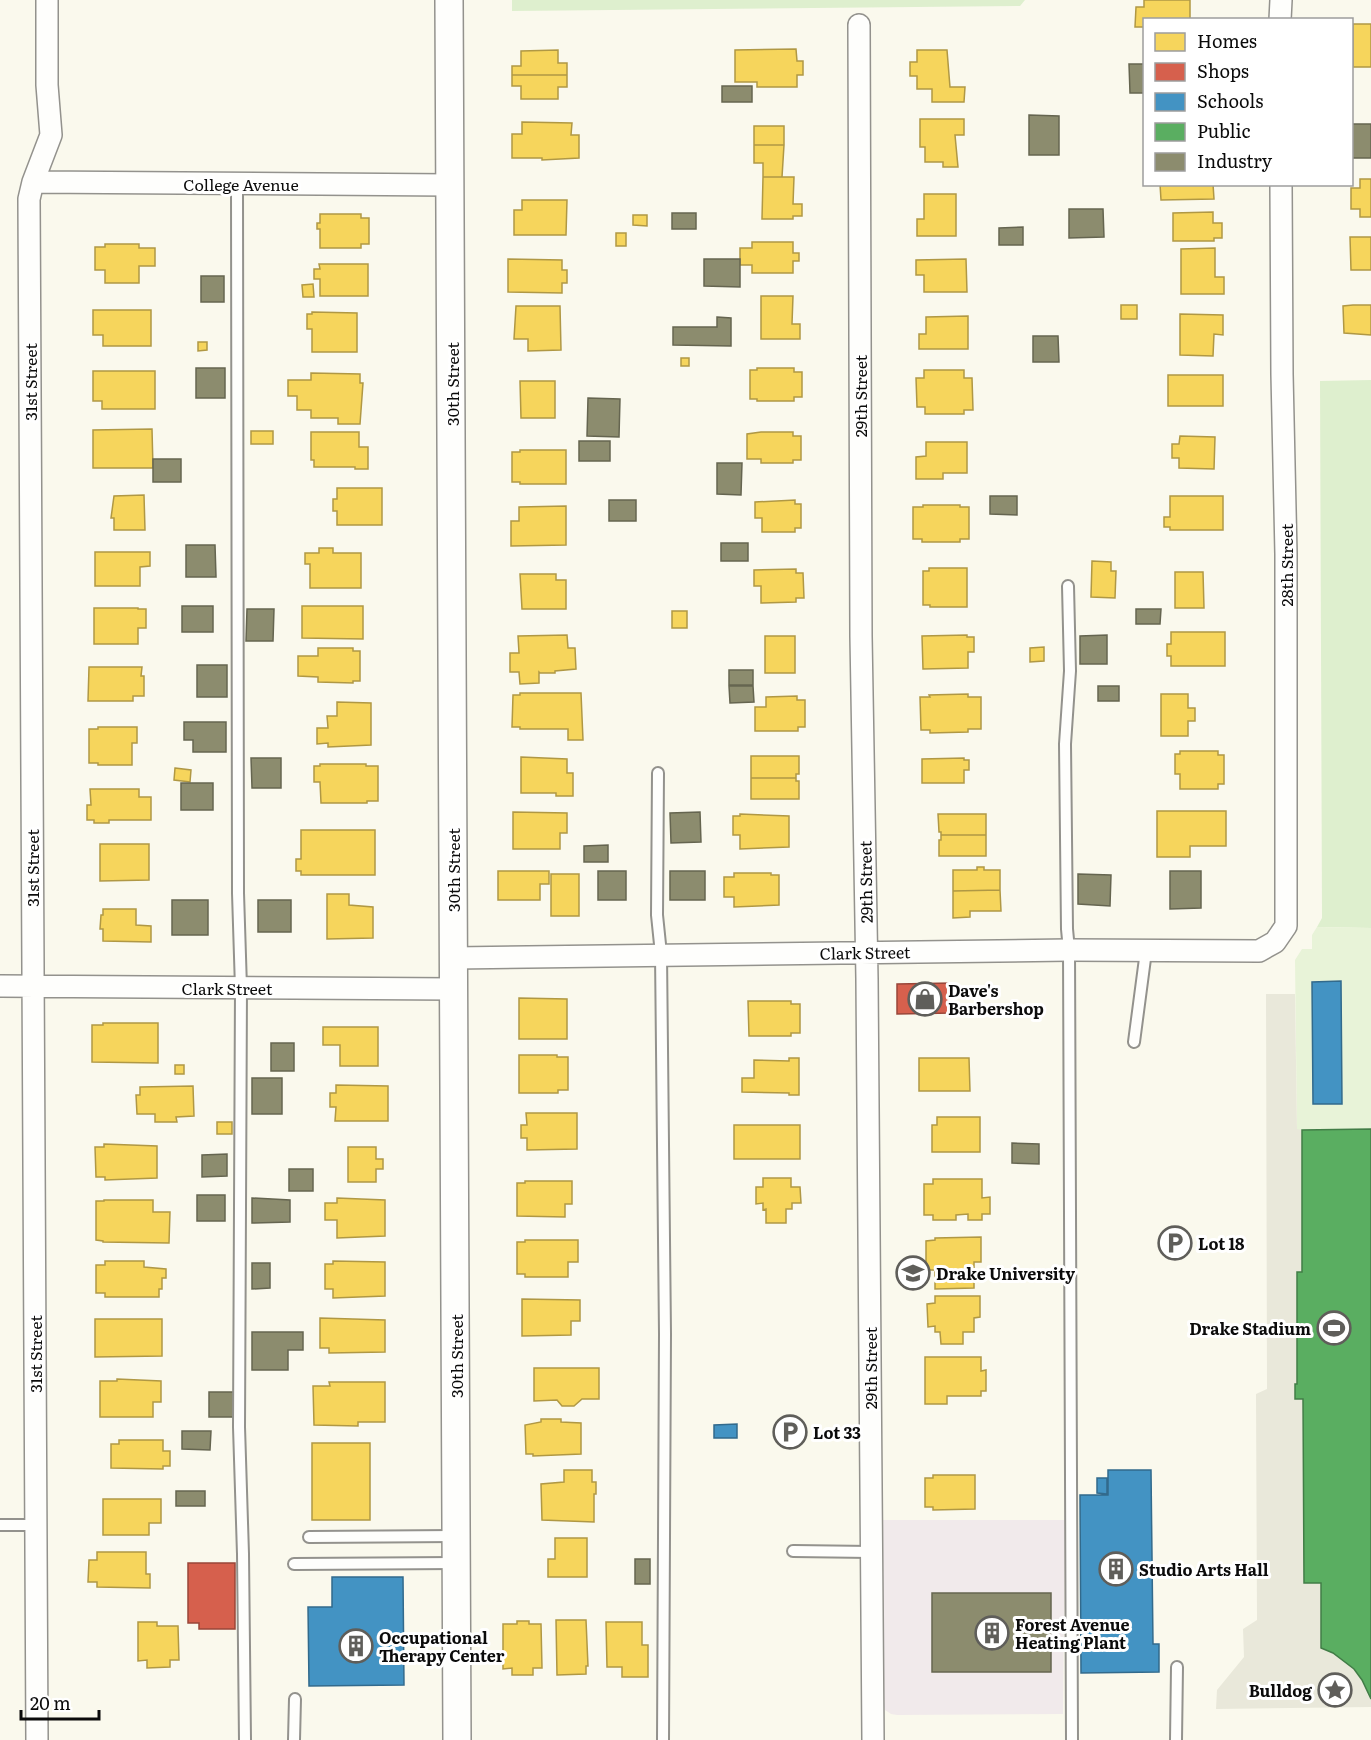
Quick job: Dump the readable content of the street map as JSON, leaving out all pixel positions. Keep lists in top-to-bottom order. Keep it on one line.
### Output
{"streets":{"street":["College Avenue","31st Street","30th Street","29th Street","28th Street","Clark Street"]},"crossings":[["College Avenue","31st Street"],["College Avenue","30th Street"],["31st Street","Clark Street"],["30th Street","Clark Street"],["29th Street","Clark Street"],["28th Street","Clark Street"]],"places":{"shop":["Dave's Barbershop"],"parking":["Lot 18","Lot 33"],"school or university":["Drake University"],"sports":["Drake Stadium"],"building":["Studio Arts Hall","Forest Avenue Heating Plant","Occupational Therapy Center"],"place":["Bulldog"]},"legend":["Homes","Shops","Schools","Public","Industry"],"scale_bar":"20 m"}
